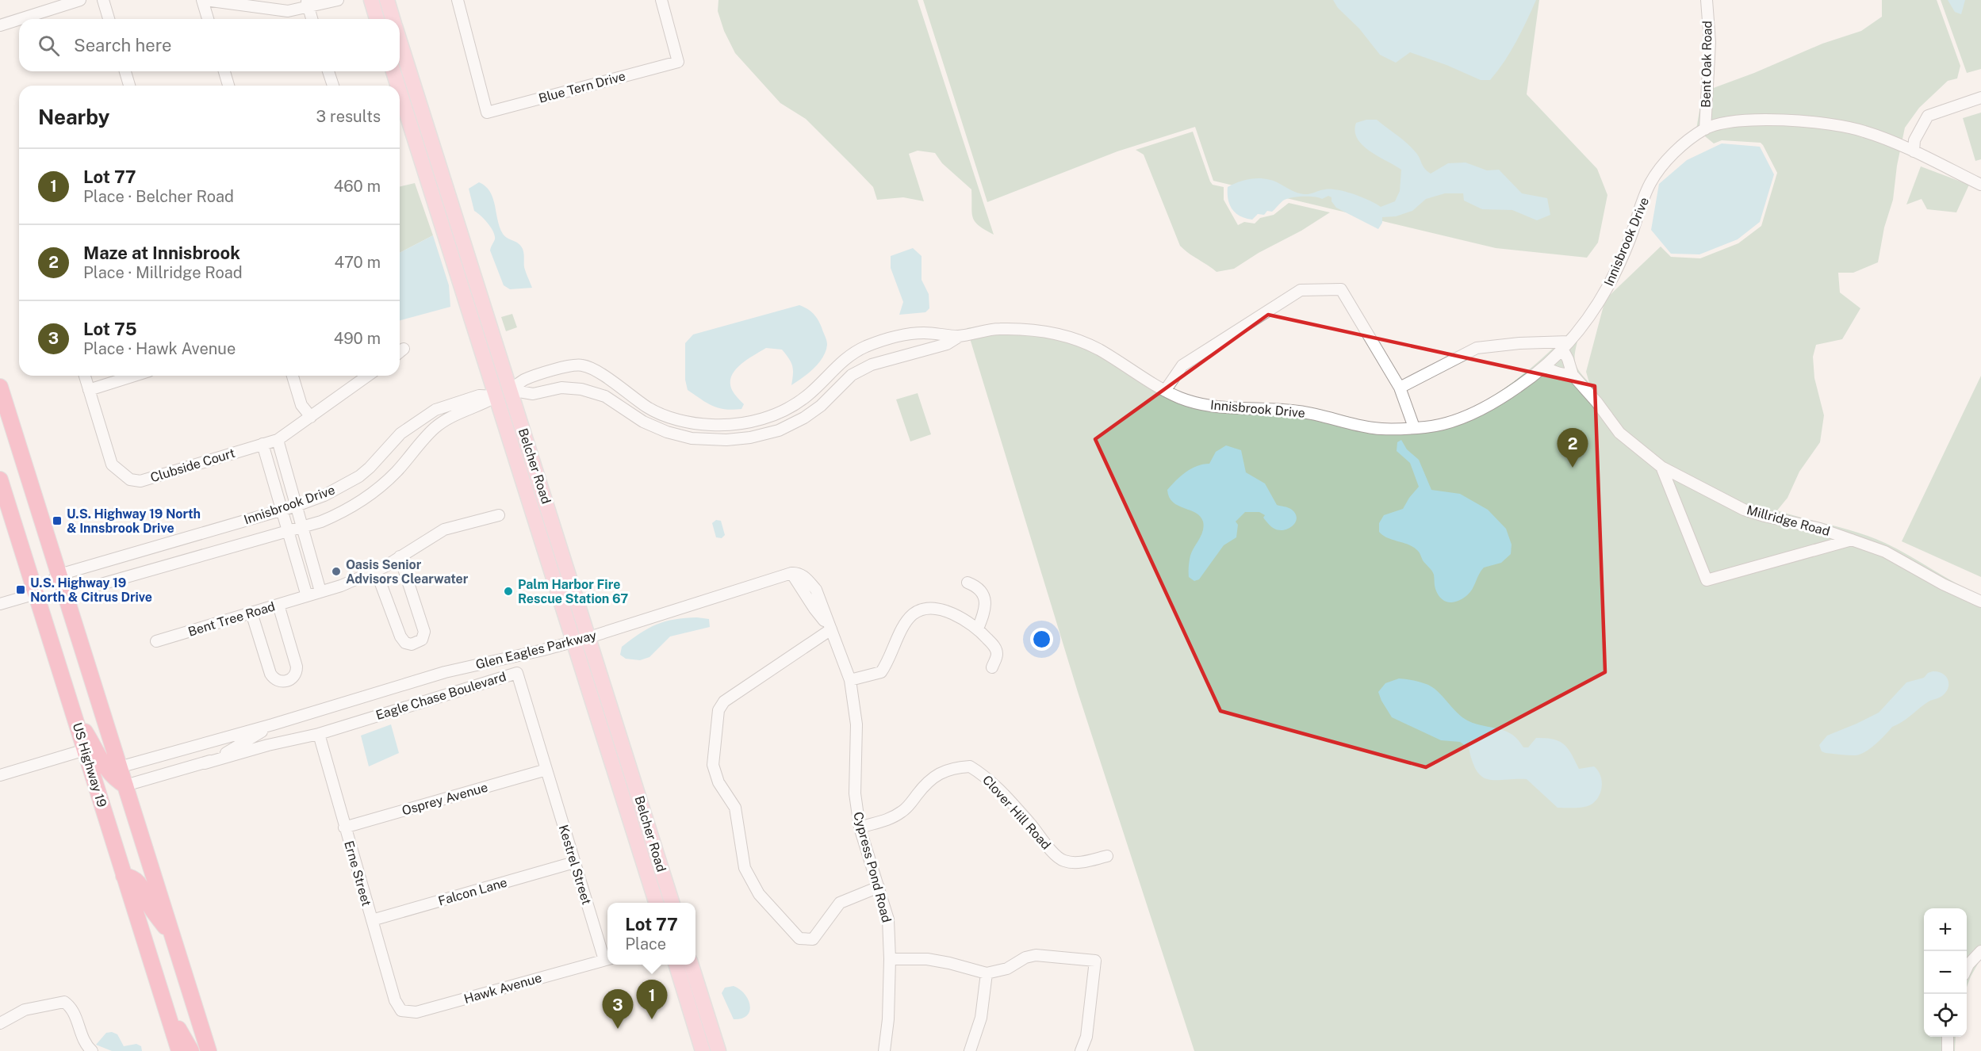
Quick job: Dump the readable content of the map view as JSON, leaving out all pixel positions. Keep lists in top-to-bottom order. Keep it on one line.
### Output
{"streets":{"highway":["US Highway 19"],"main road":["Belcher Road"],"street":["Bent Oak Road","Blue Tern Drive","Innisbrook Drive","Clubside Court","Millridge Road","Bent Tree Road","Glen Eagles Parkway","Eagle Chase Boulevard","Osprey Avenue","Clover Hill Road","Kestrel Street","Cypress Pond Road","Erne Street","Falcon Lane","Hawk Avenue"]},"crossings":[["Bent Oak Road","Innisbrook Drive"],["Innisbrook Drive","Belcher Road"],["Innisbrook Drive","Millridge Road"],["Innisbrook Drive","US Highway 19"],["Belcher Road","Glen Eagles Parkway"],["Glen Eagles Parkway","Eagle Chase Boulevard"],["Glen Eagles Parkway","Cypress Pond Road"],["Eagle Chase Boulevard","Osprey Avenue"],["Eagle Chase Boulevard","Kestrel Street"],["Eagle Chase Boulevard","Erne Street"],["Osprey Avenue","Kestrel Street"],["Osprey Avenue","Erne Street"],["Clover Hill Road","Cypress Pond Road"],["Kestrel Street","Falcon Lane"],["Kestrel Street","Hawk Avenue"],["Erne Street","Falcon Lane"],["Erne Street","Hawk Avenue"]],"places":{"transit":["U.S. Highway 19 North & Innsbrook Drive","U.S. Highway 19 North & Citrus Drive"],"other":["Oasis Senior Advisors Clearwater","Palm Harbor Fire Rescue Station 67"]},"page":{"search":"Search here","heading":["Nearby","3 results"],"list":[{"mark":"1","name":"Lot 77","note":"Place · Belcher Road","value":"460 m"},{"mark":"2","name":"Maze at Innisbrook","note":"Place · Millridge Road","value":"470 m"},{"mark":"3","name":"Lot 75","note":"Place · Hawk Avenue","value":"490 m"}],"pins":["2","1","3"],"popup":["Lot 77","Place"],"map_buttons":["+","−"]}}
